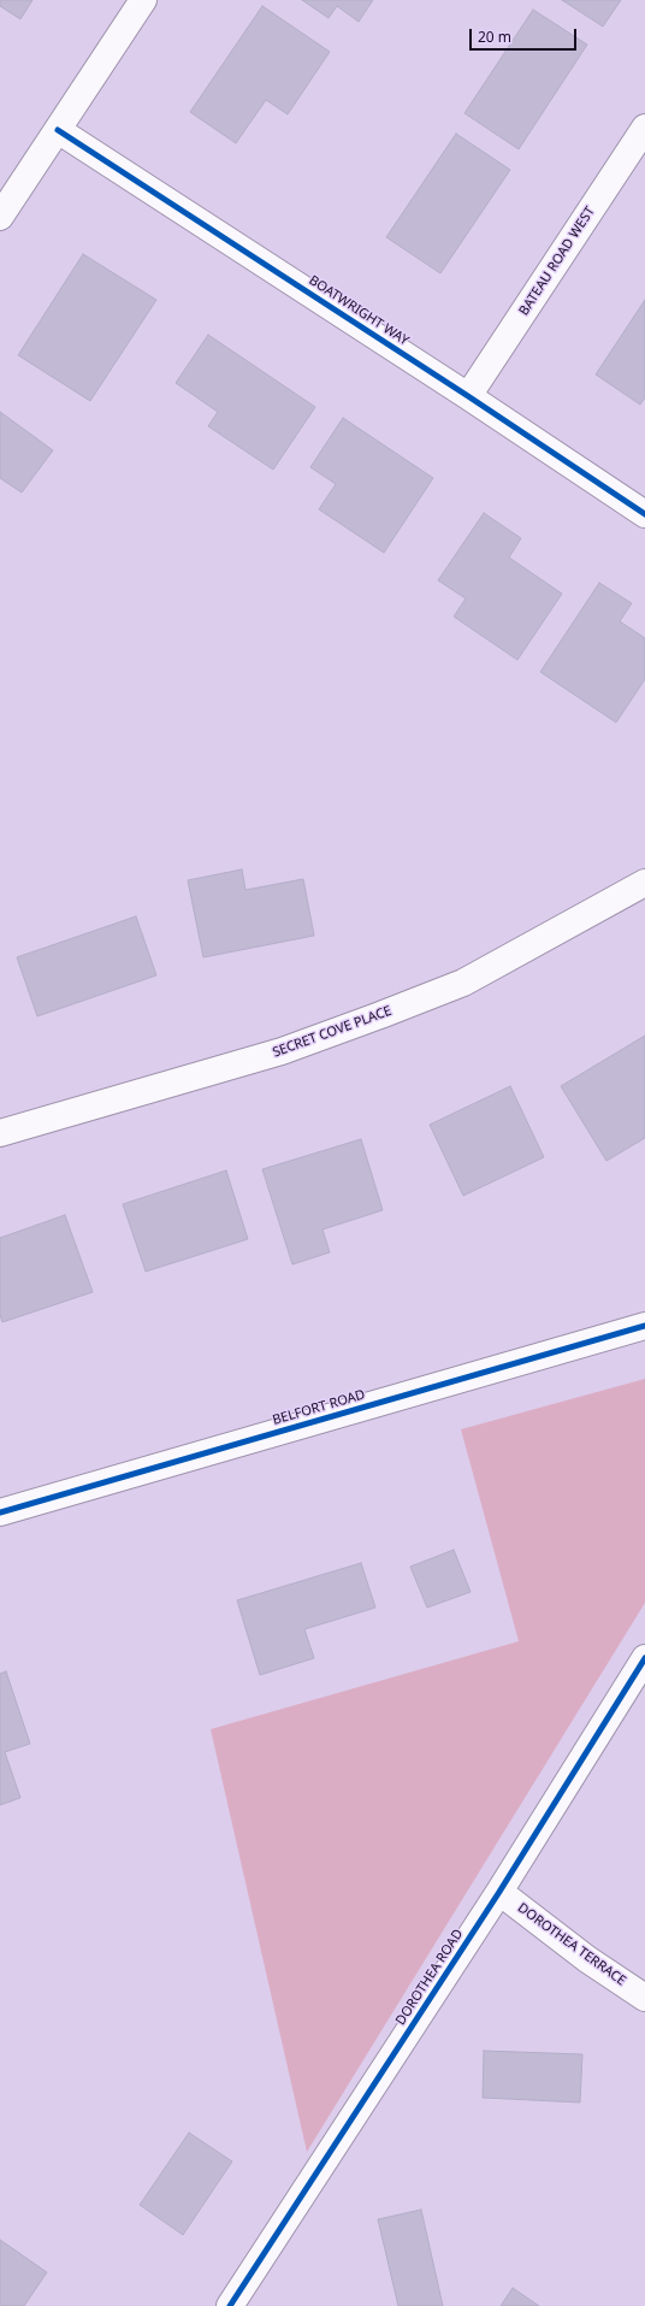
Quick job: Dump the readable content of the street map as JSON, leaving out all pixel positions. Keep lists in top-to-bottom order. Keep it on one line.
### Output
{"streets":{"street":["BATEAU ROAD WEST","BOATWRIGHT WAY","SECRET COVE PLACE","BELFORT ROAD","DOROTHEA TERRACE","DOROTHEA ROAD"]},"crossings":[["BATEAU ROAD WEST","BOATWRIGHT WAY"],["DOROTHEA TERRACE","DOROTHEA ROAD"]],"scale_bar":"20 m"}
